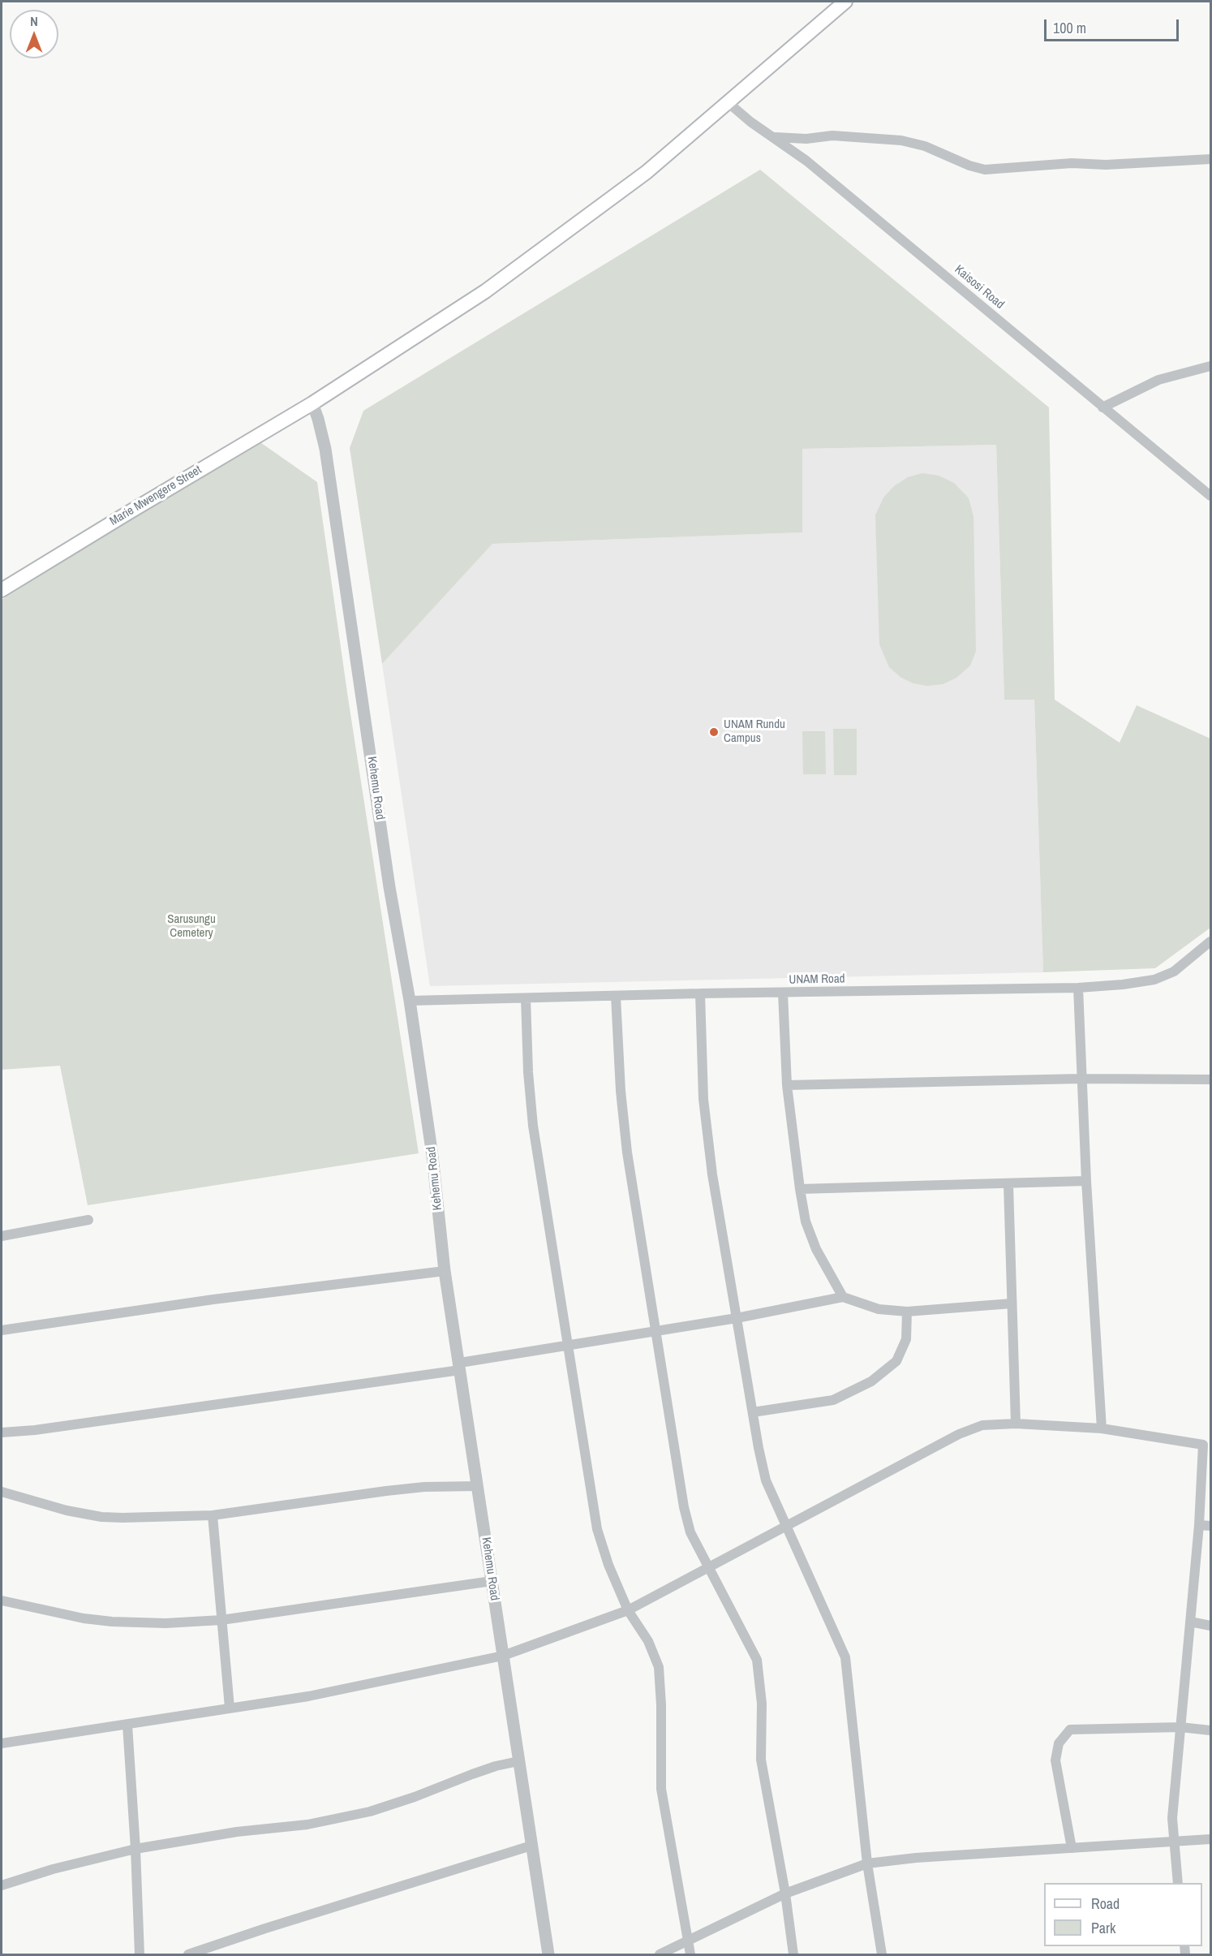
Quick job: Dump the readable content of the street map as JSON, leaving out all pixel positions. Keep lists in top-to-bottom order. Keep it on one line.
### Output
{"streets":{"main road":["Marie Mwengere Street"],"street":["Kaisosi Road","Kehemu Road","UNAM Road"]},"crossings":[["Kaisosi Road","Marie Mwengere Street"],["Marie Mwengere Street","Kehemu Road"],["Kehemu Road","UNAM Road"]],"parks":["Sarusungu Cemetery"],"places":["UNAM Rundu Campus"],"legend":["Road","Park"],"scale_bar":"100 m","north":"top"}
